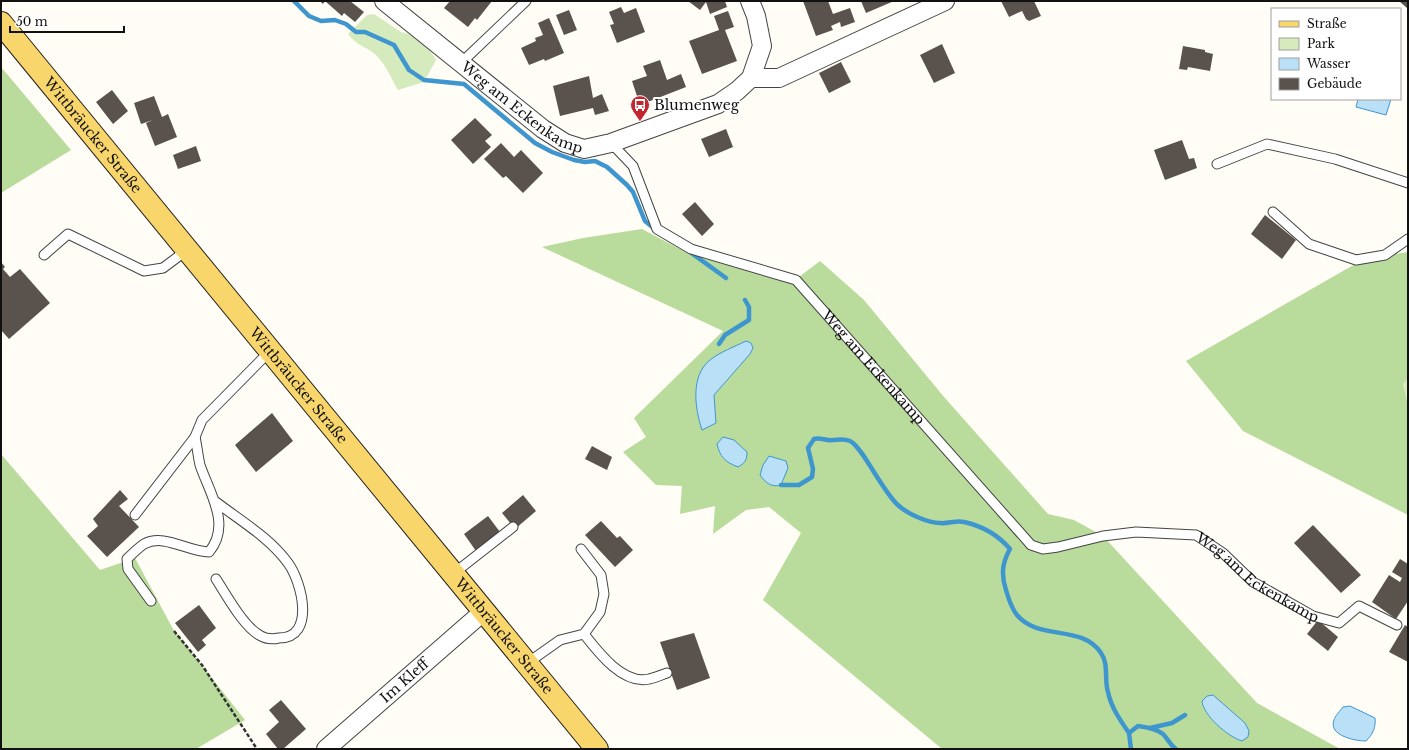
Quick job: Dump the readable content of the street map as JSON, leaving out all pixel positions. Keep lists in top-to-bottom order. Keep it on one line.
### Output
{"streets":{"main road":["Wittbräucker Straße"],"street":["Weg am Eckenkamp","Im Kleff"]},"crossings":[["Wittbräucker Straße","Im Kleff"]],"places":{"bus stop":["Blumenweg"]},"legend":["Straße","Park","Wasser","Gebäude"],"scale_bar":"50 m"}
